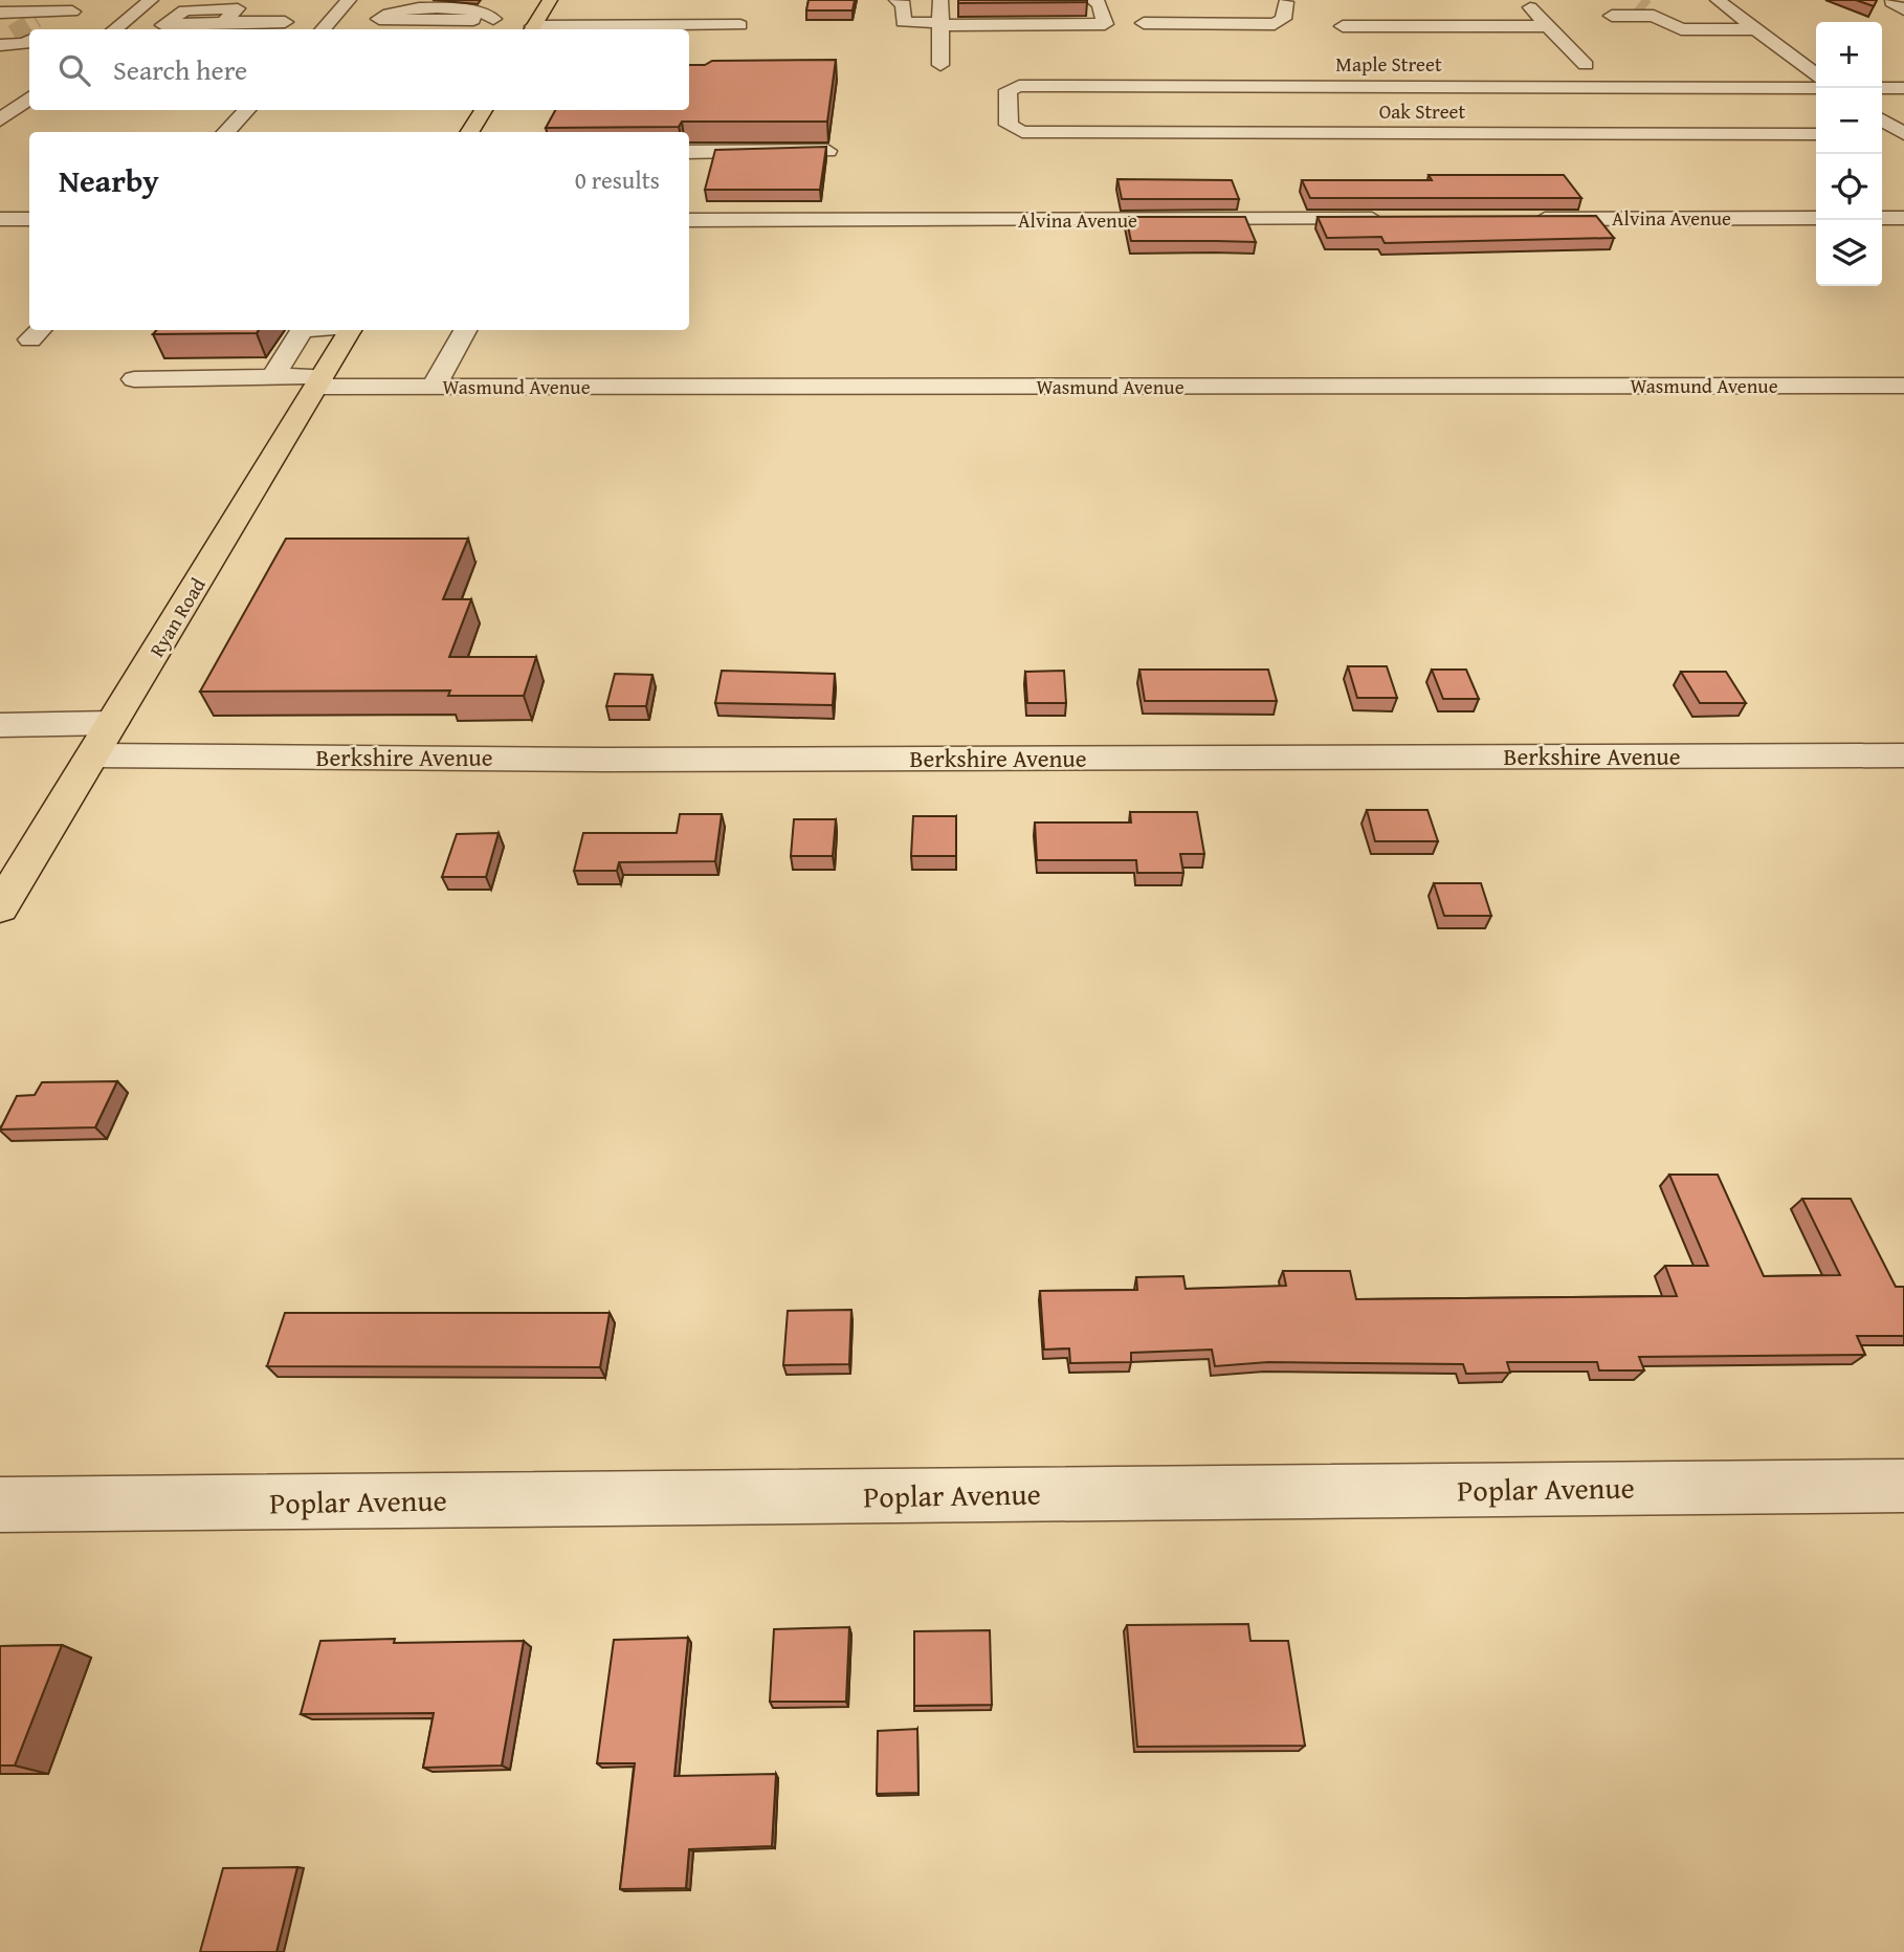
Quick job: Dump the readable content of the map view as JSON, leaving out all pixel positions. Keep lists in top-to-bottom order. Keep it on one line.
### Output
{"streets":{"main road":["Ryan Road"],"street":["Maple Street","Oak Street","Alvina Avenue","Wasmund Avenue","Berkshire Avenue","Poplar Avenue"]},"crossings":[["Maple Street","Oak Street"],["Wasmund Avenue","Ryan Road"],["Ryan Road","Berkshire Avenue"]],"page":{"map_buttons":["+","−"],"search":"Search here","heading":["Nearby","0 results"]}}
